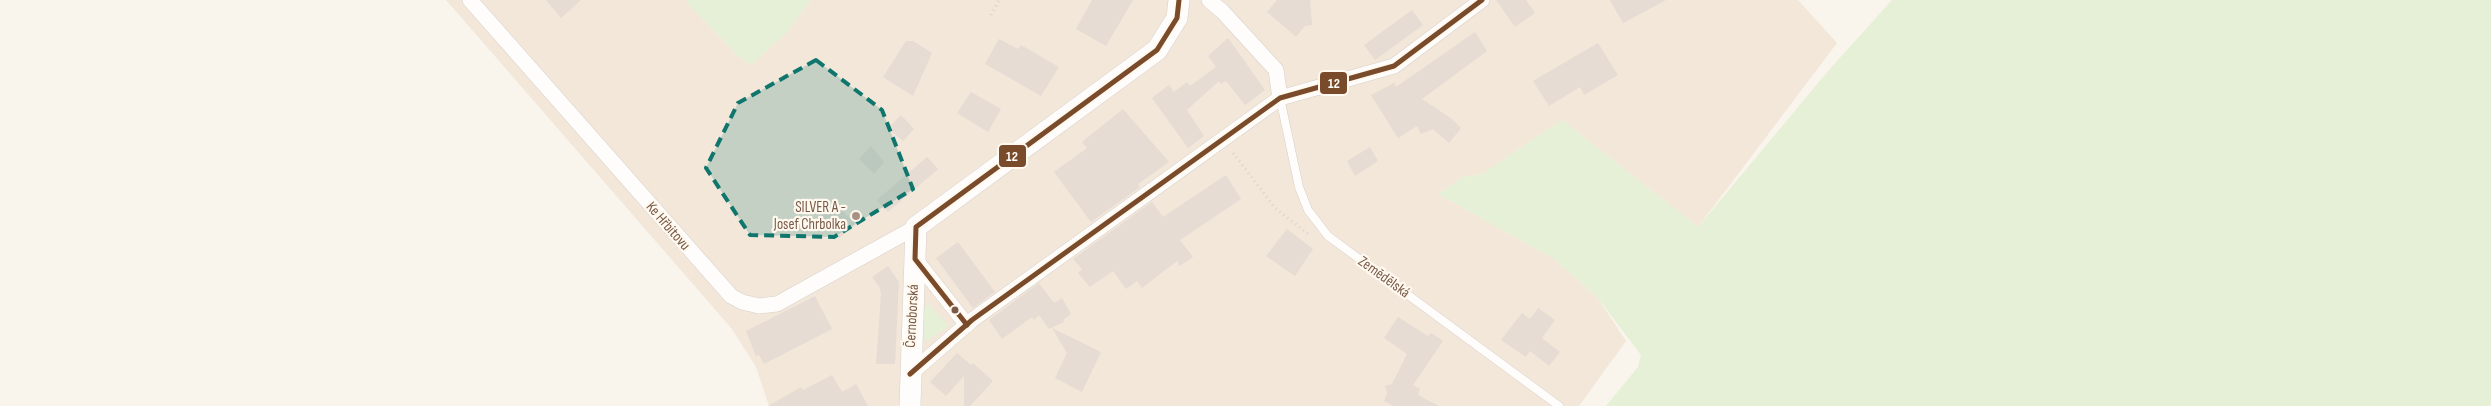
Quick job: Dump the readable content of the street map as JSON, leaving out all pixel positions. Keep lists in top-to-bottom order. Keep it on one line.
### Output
{"streets":{"street":["Ke Hřbitovu","Černoborská"],"lane":["Zemědělská"]},"crossings":[["Ke Hřbitovu","Černoborská"]],"places":["SILVER A - Josef Chrbolka"],"lines":["transit line 12"]}
